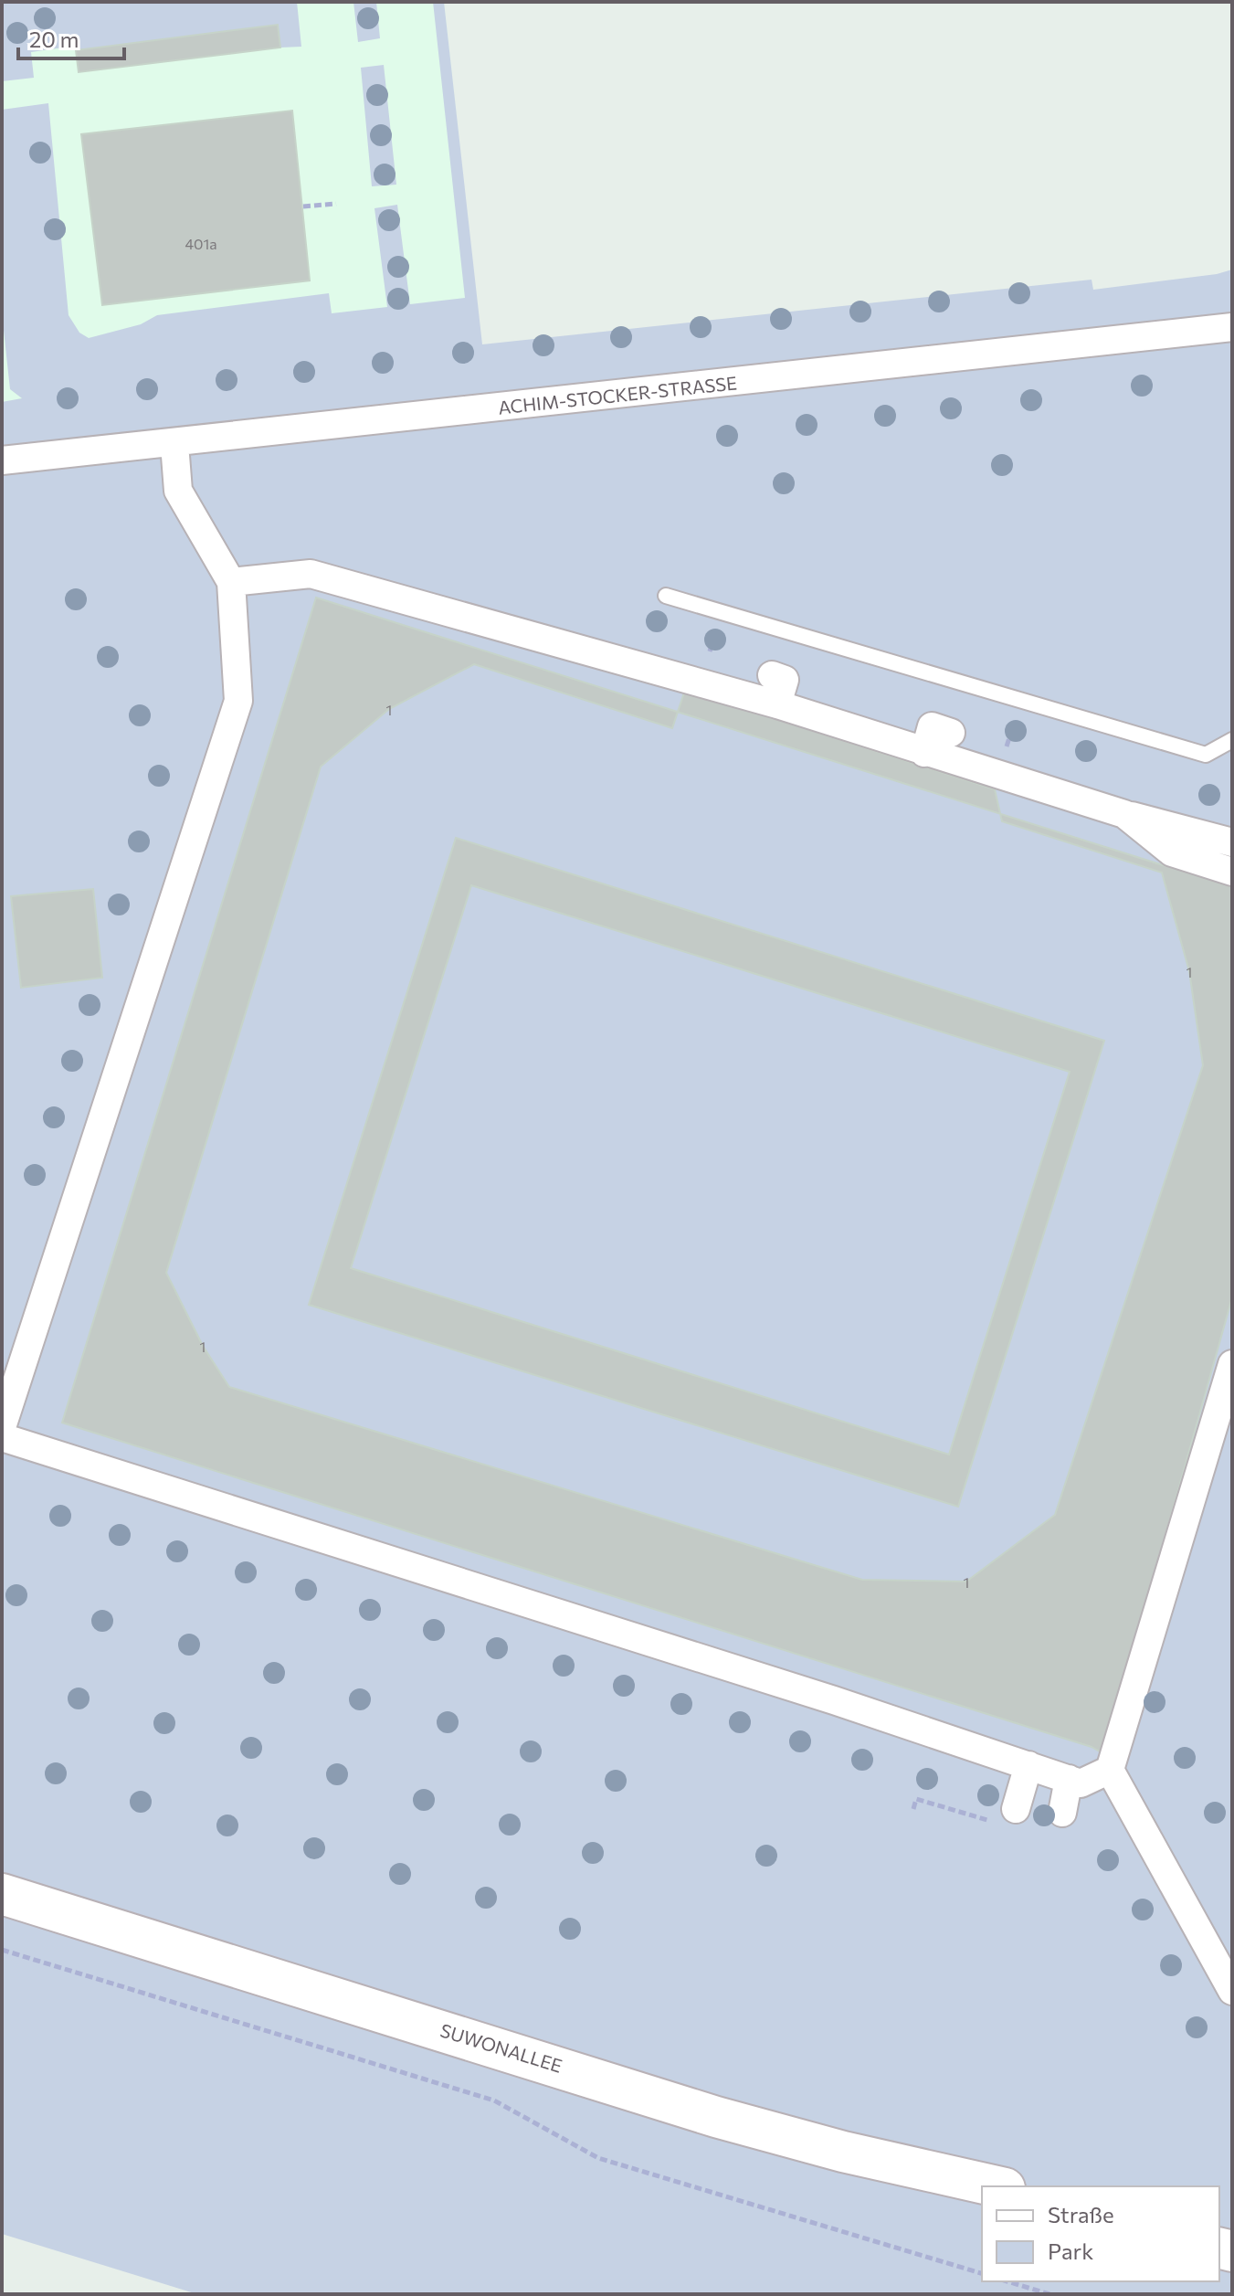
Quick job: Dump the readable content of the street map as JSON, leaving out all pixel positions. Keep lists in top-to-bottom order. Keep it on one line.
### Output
{"streets":{"street":["ACHIM-STOCKER-STRASSE","SUWONALLEE"]},"house_numbers":["401a","1","1","1","1"],"legend":["Straße","Park"],"scale_bar":"20 m"}
